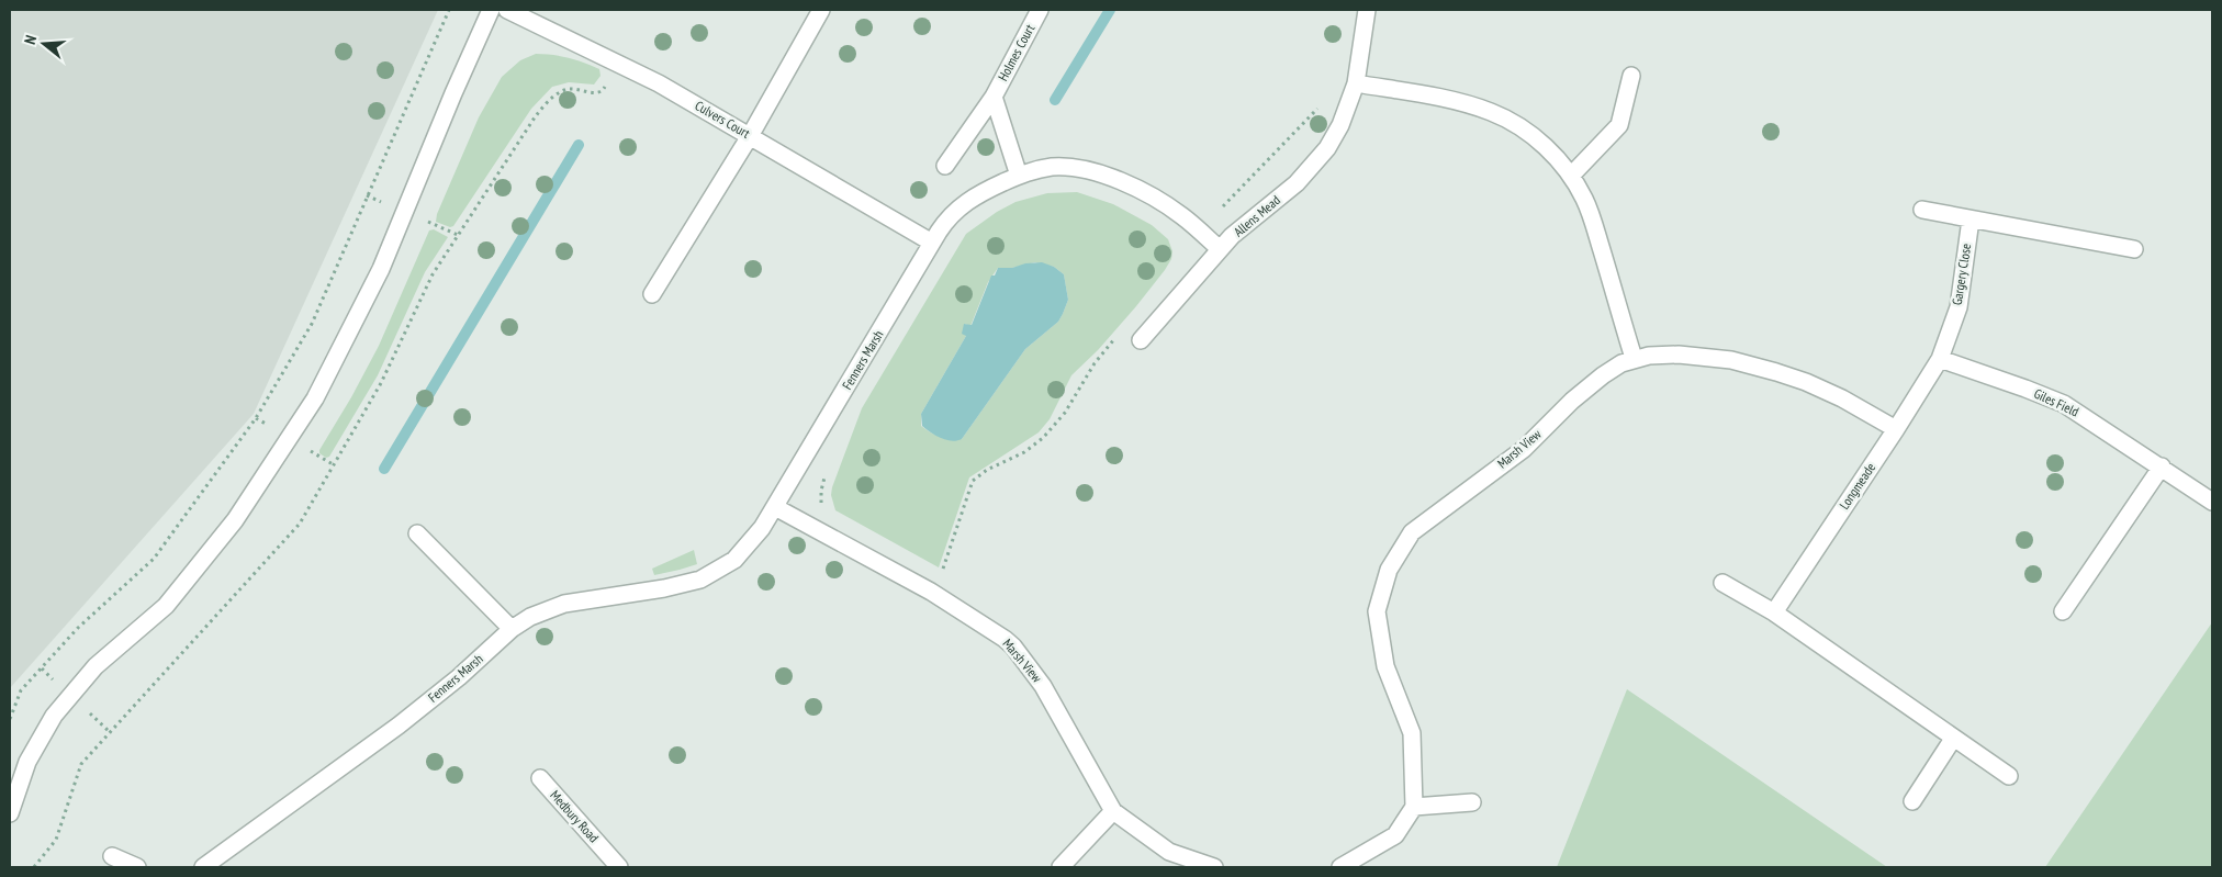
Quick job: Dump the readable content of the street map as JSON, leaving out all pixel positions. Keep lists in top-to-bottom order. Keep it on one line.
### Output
{"streets":{"street":["Holmes Court","Culvers Court","Allens Mead","Gargery Close","Fenners Marsh","Giles Field","Marsh View","Longmeade","Medbury Road"]},"crossings":[["Holmes Court","Fenners Marsh"],["Culvers Court","Fenners Marsh"],["Allens Mead","Fenners Marsh"],["Gargery Close","Giles Field"],["Gargery Close","Longmeade"],["Fenners Marsh","Marsh View"],["Giles Field","Longmeade"],["Marsh View","Longmeade"]],"north":"left"}
